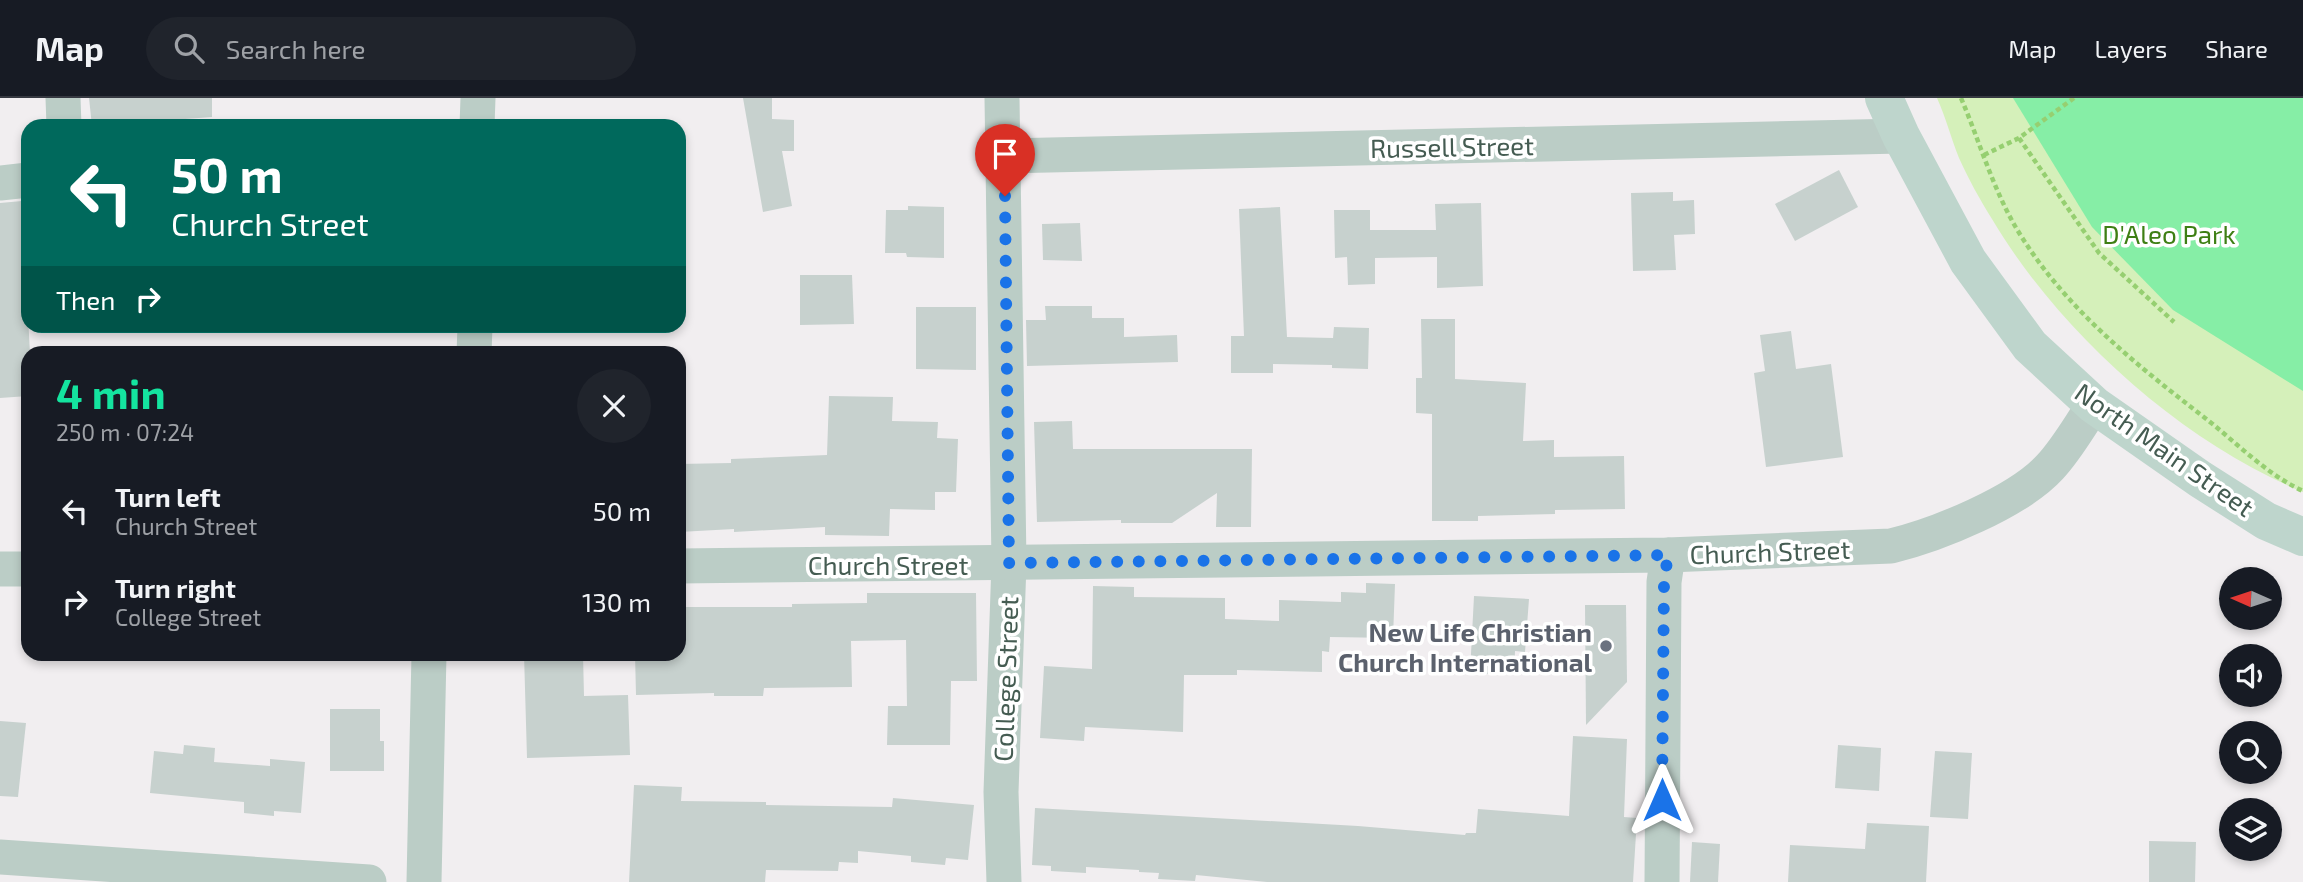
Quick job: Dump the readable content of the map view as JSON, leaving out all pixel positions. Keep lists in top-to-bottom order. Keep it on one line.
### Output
{"streets":{"street":["Russell Street","North Main Street","Church Street","College Street"]},"crossings":[["Russell Street","North Main Street"],["Russell Street","College Street"],["North Main Street","Church Street"],["Church Street","College Street"]],"parks":["D'Aleo Park"],"places":["New Life Christian Church International"],"north":"left","page":{"header":"Map","search":"Search here","nav":["Map","Layers","Share"],"turn":["50 m","Church Street"],"then":"Then","heading":["4 min","250 m · 07:24"],"list":[{"name":"Turn left","note":"Church Street","value":"50 m"},{"name":"Turn right","note":"College Street","value":"130 m"}]}}
